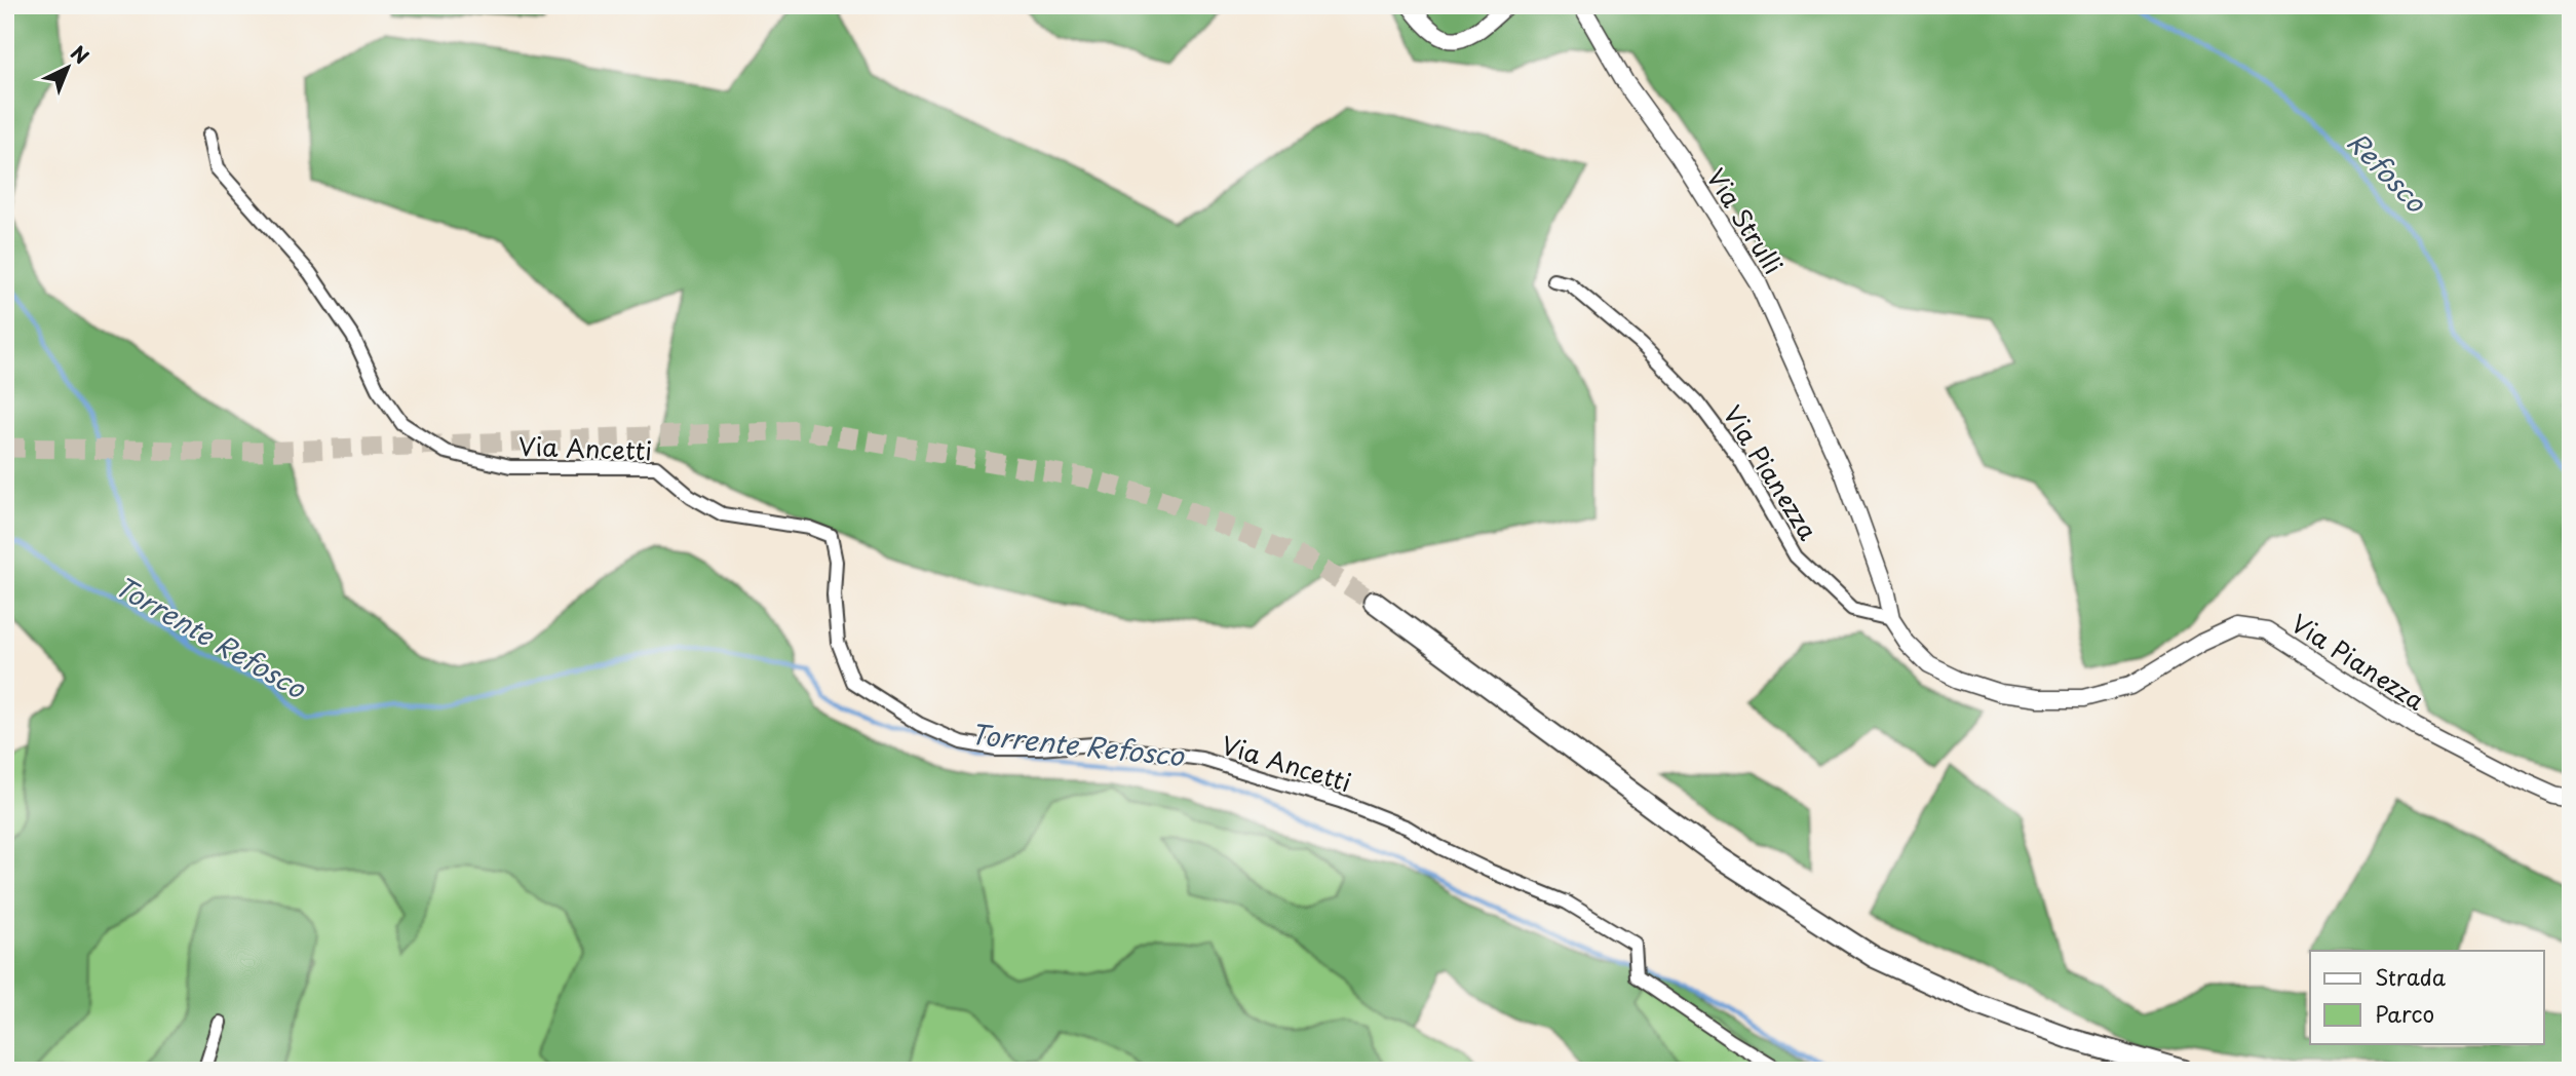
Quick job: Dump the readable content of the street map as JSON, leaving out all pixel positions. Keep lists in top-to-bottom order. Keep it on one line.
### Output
{"streets":{"street":["Via Strulli","Via Ancetti","Via Pianezza"]},"crossings":[["Via Strulli","Via Pianezza"]],"water":["Refosco","Torrente Refosco"],"legend":["Strada","Parco"],"north":"top right"}
